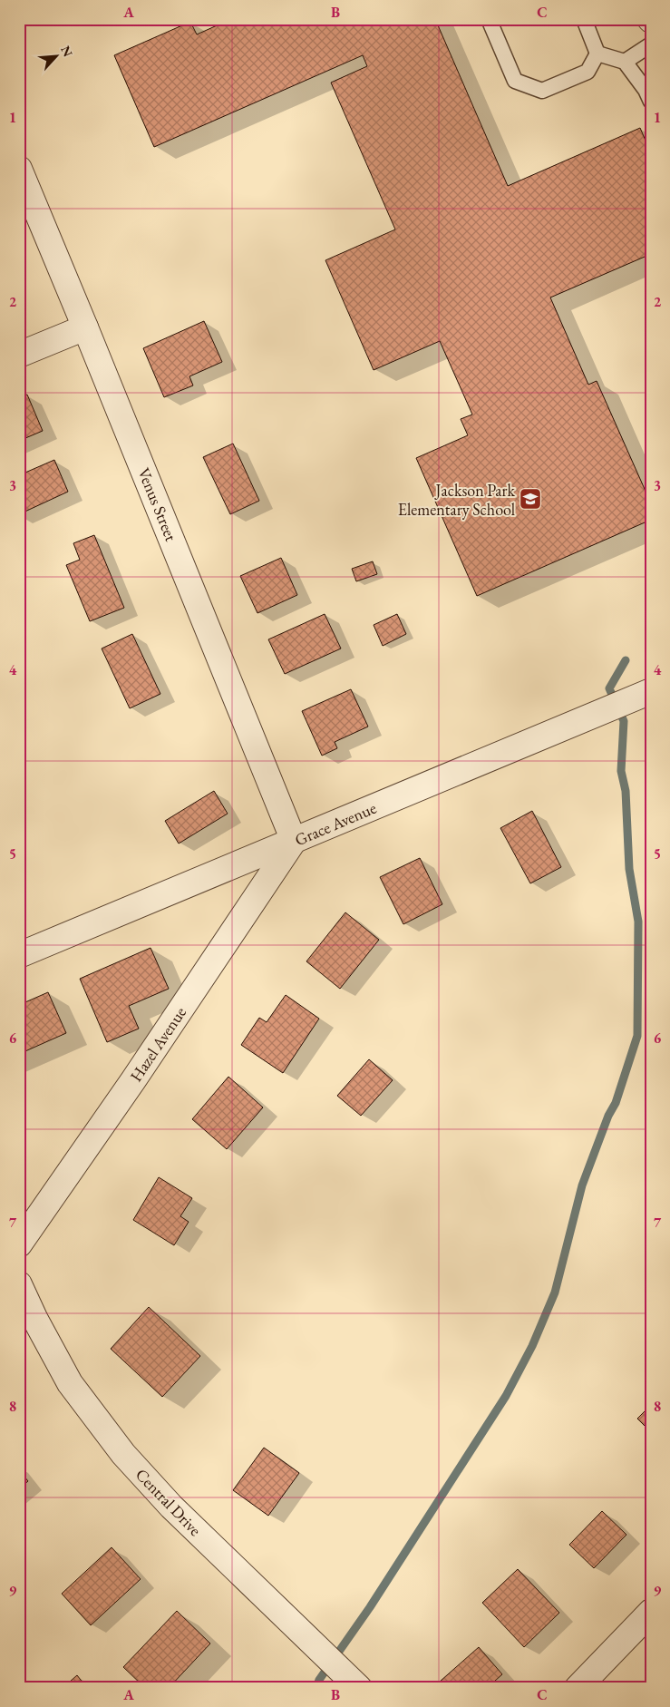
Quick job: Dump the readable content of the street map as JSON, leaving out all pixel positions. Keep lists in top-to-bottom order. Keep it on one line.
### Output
{"streets":{"street":["Venus Street","Grace Avenue","Hazel Avenue","Central Drive"]},"crossings":[["Venus Street","Grace Avenue"],["Venus Street","Hazel Avenue"],["Grace Avenue","Hazel Avenue"]],"places":{"school or university":["Jackson Park Elementary School"]},"north":"top right","grid":{"columns":["A","B","C"],"rows":["1","2","3","4","5","6","7","8","9"]}}
